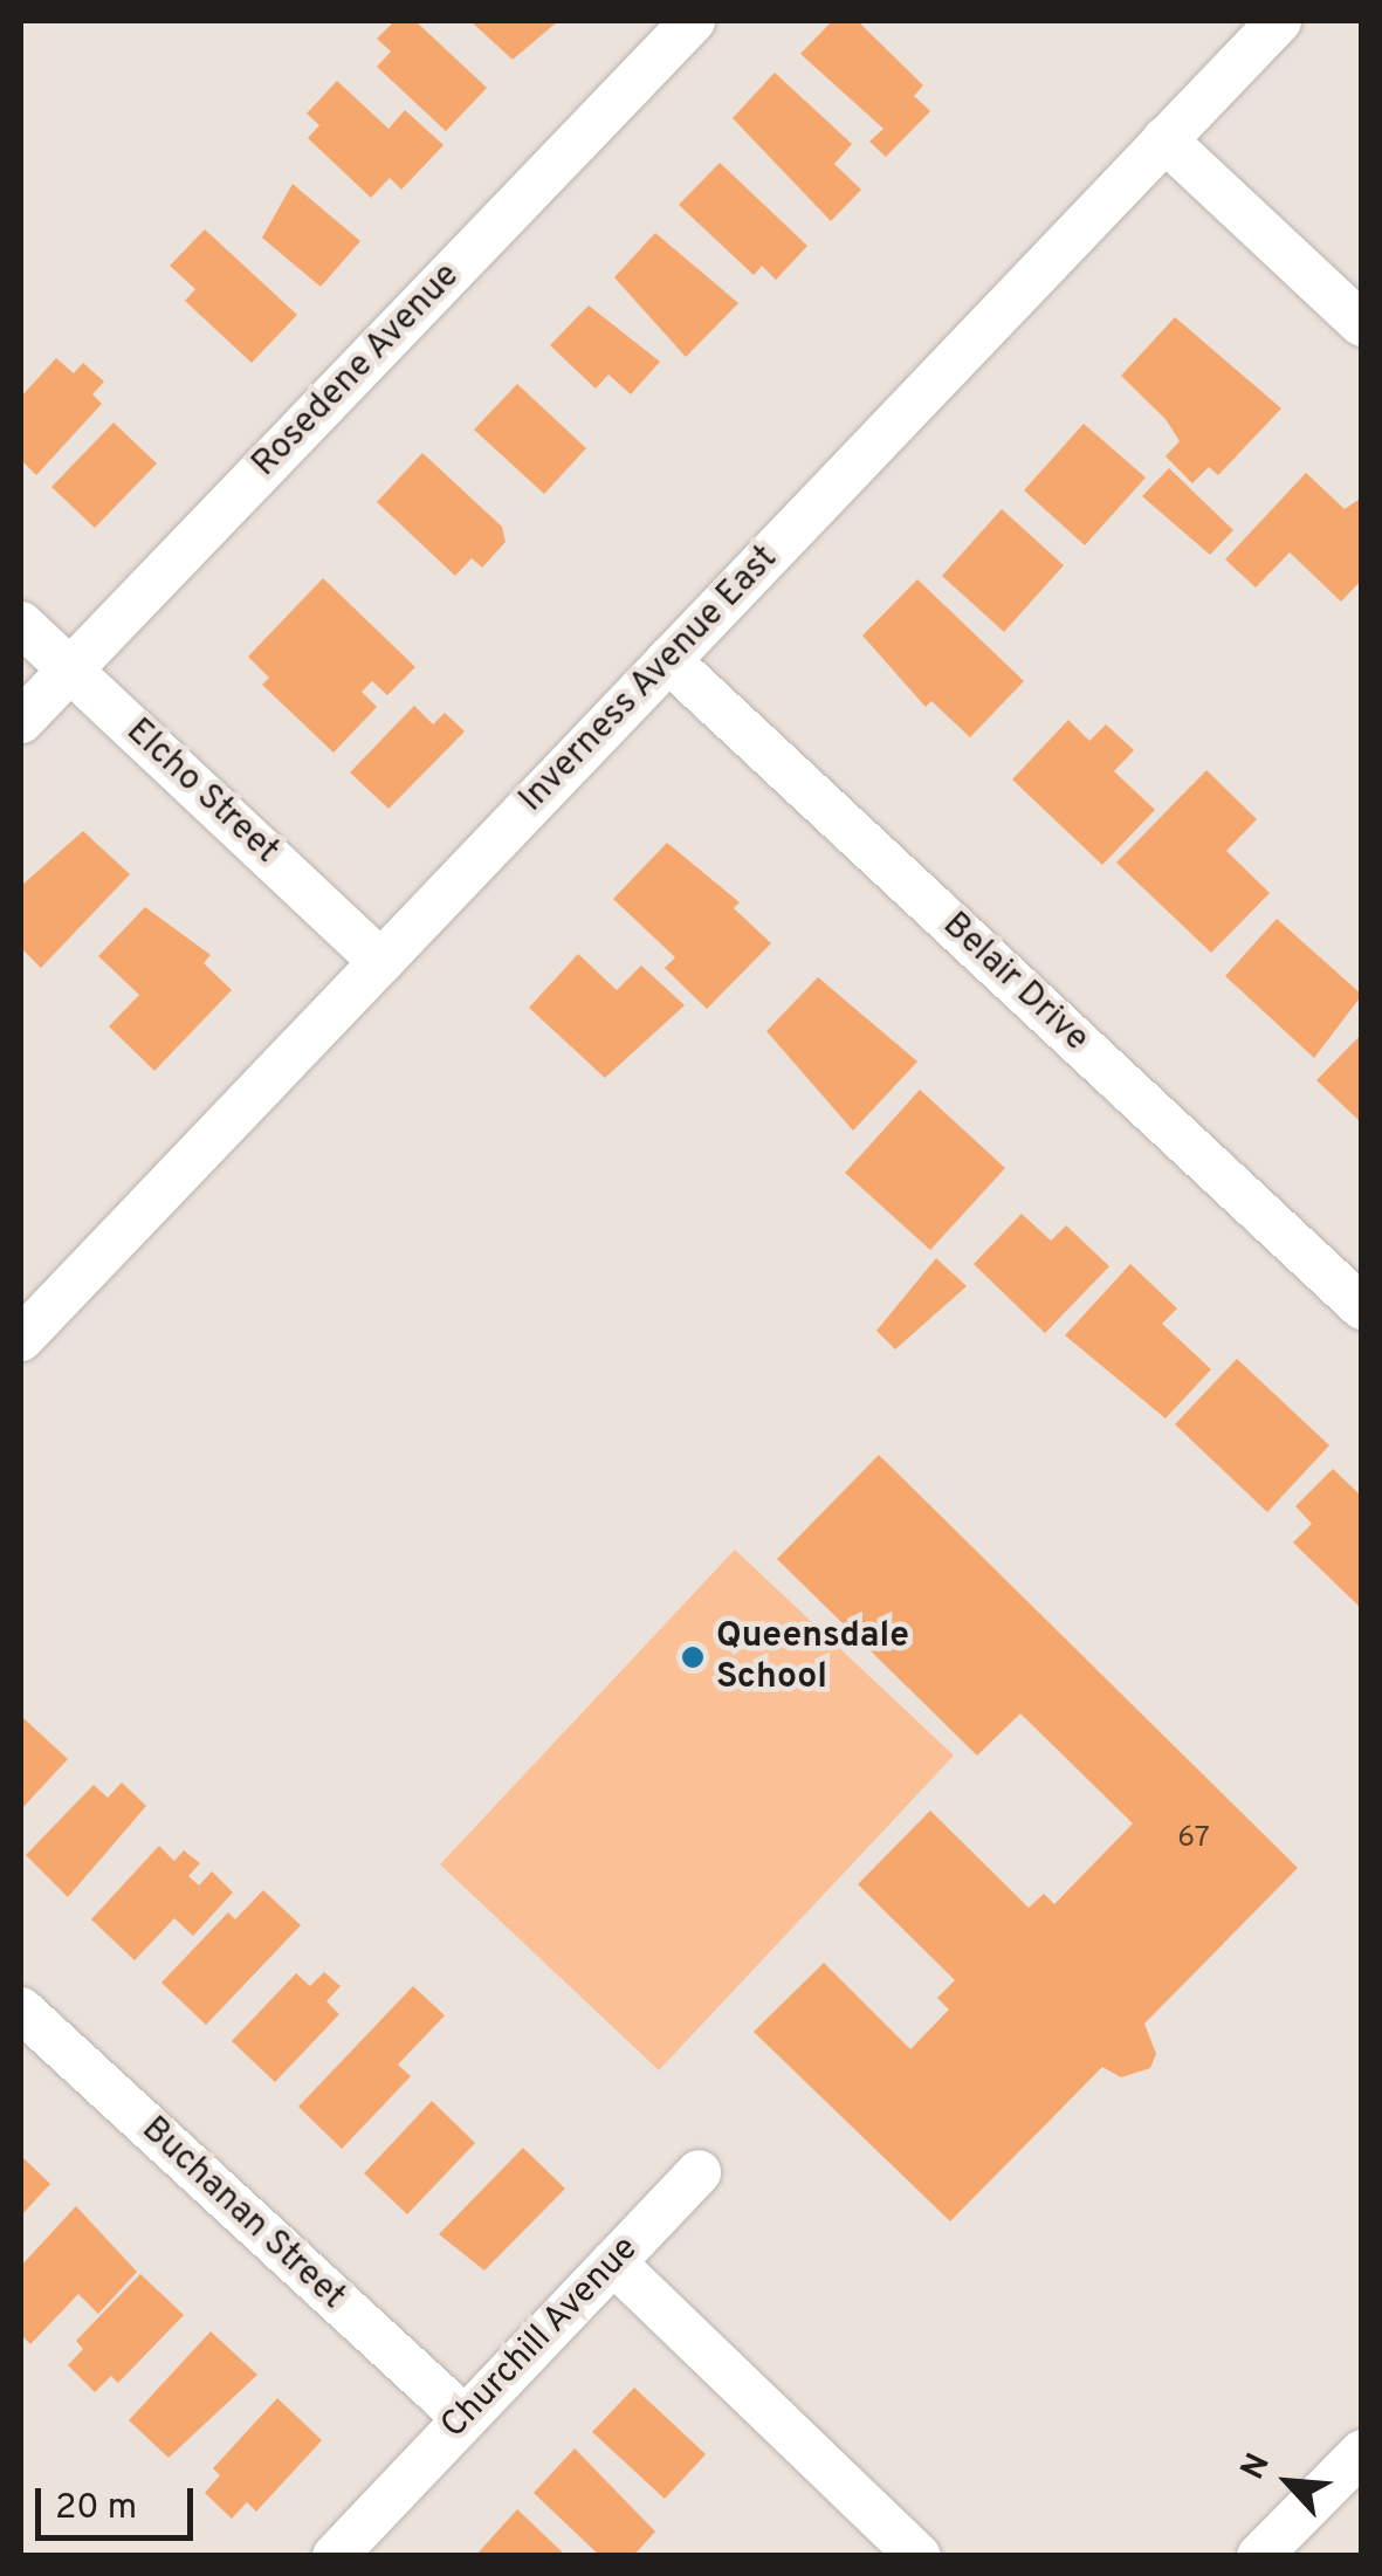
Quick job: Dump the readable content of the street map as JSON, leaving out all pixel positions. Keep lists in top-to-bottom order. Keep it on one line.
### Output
{"streets":{"street":["Rosedene Avenue","Inverness Avenue East","Elcho Street","Belair Drive","Buchanan Street","Churchill Avenue"]},"crossings":[["Rosedene Avenue","Elcho Street"],["Inverness Avenue East","Elcho Street"],["Inverness Avenue East","Belair Drive"],["Buchanan Street","Churchill Avenue"]],"places":["Queensdale School"],"house_numbers":["67"],"scale_bar":"20 m","north":"top left"}
